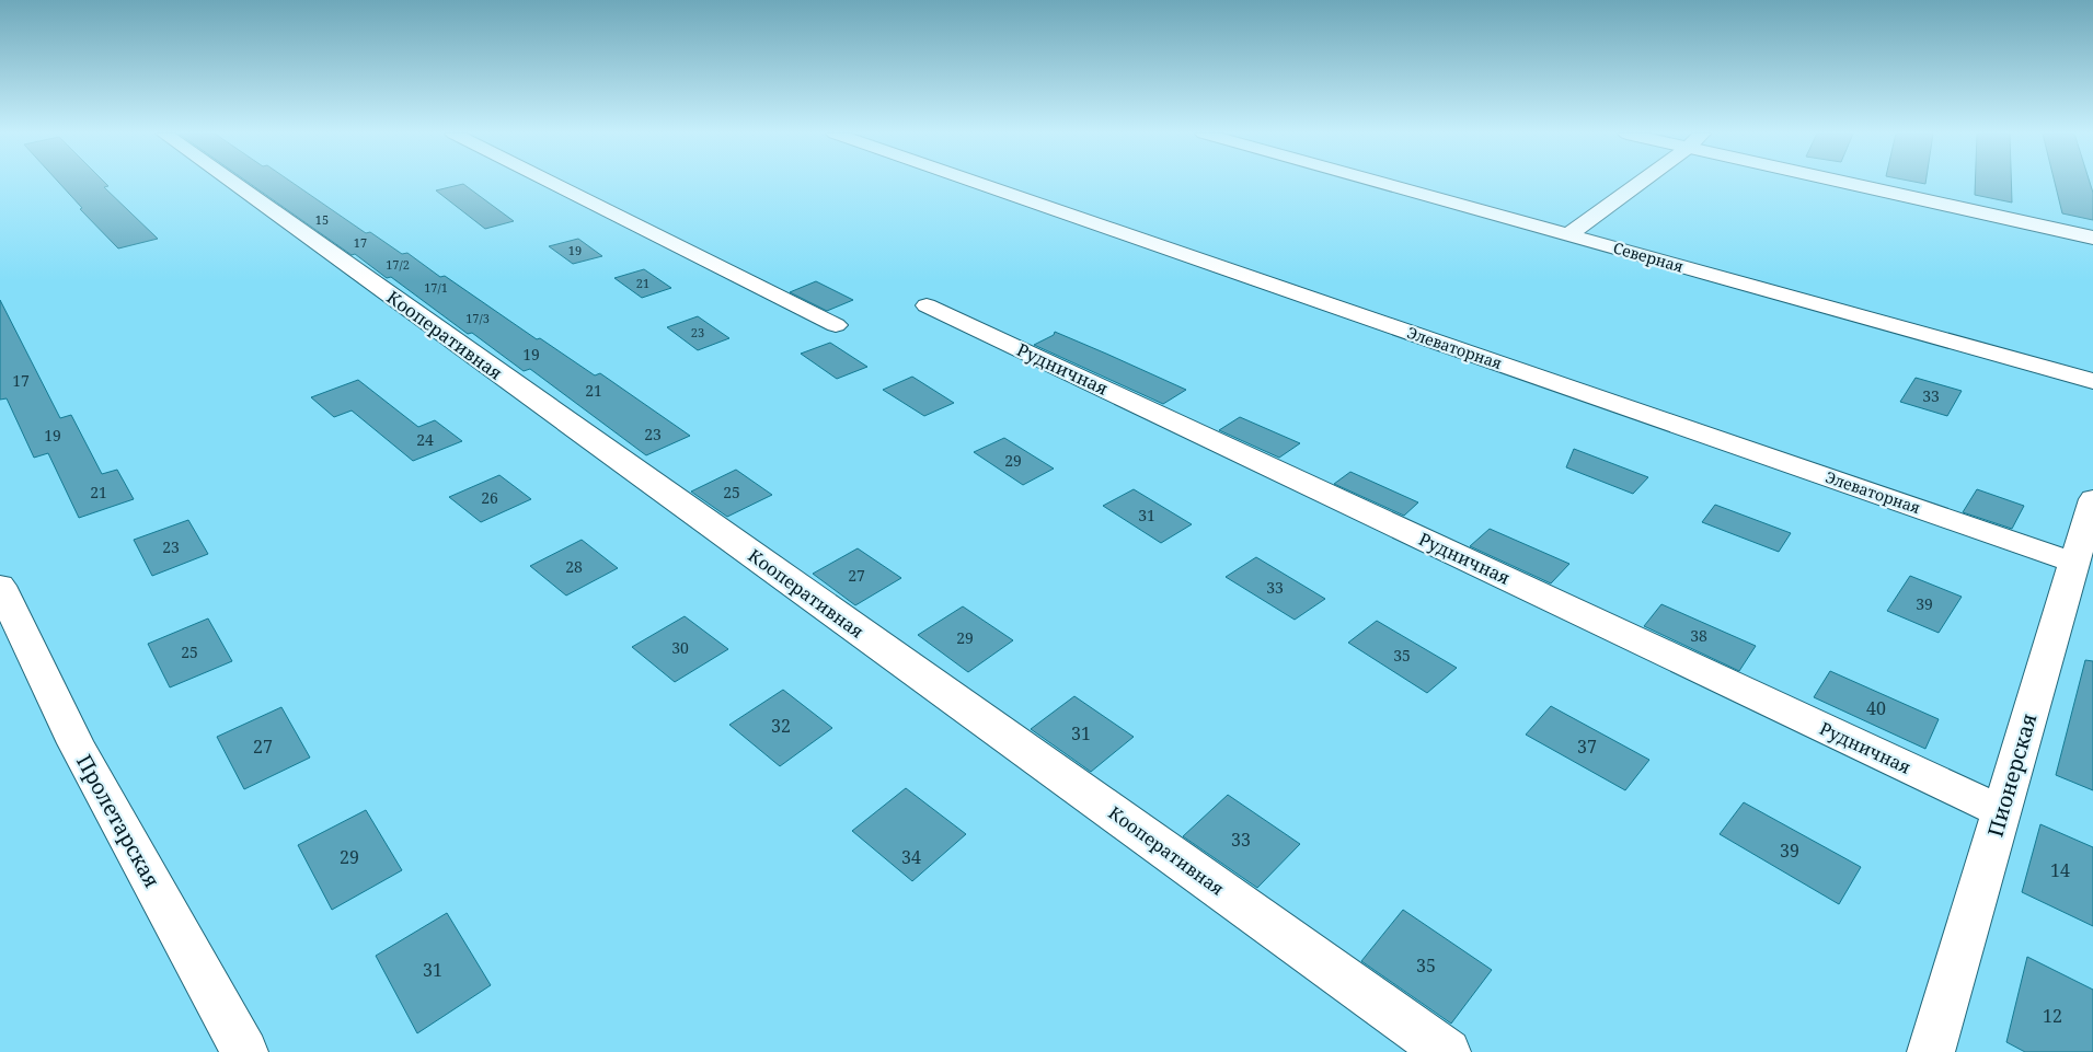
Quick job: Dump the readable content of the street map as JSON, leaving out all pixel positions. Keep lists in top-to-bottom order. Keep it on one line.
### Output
{"streets":{"street":["Северная","Кооперативная","Элеваторная","Рудничная","Пионерская","Пролетарская"]},"crossings":[["Элеваторная","Пионерская"],["Рудничная","Пионерская"]],"house_numbers":["15","17","19","17/2","21","17/1","17/3","23","19","17","21","33","23","19","24","29","21","25","26","31","23","28","27","33","39","38","29","30","25","35","40","32","31","27","37","33","39","29","34","14","35","31","12"]}
